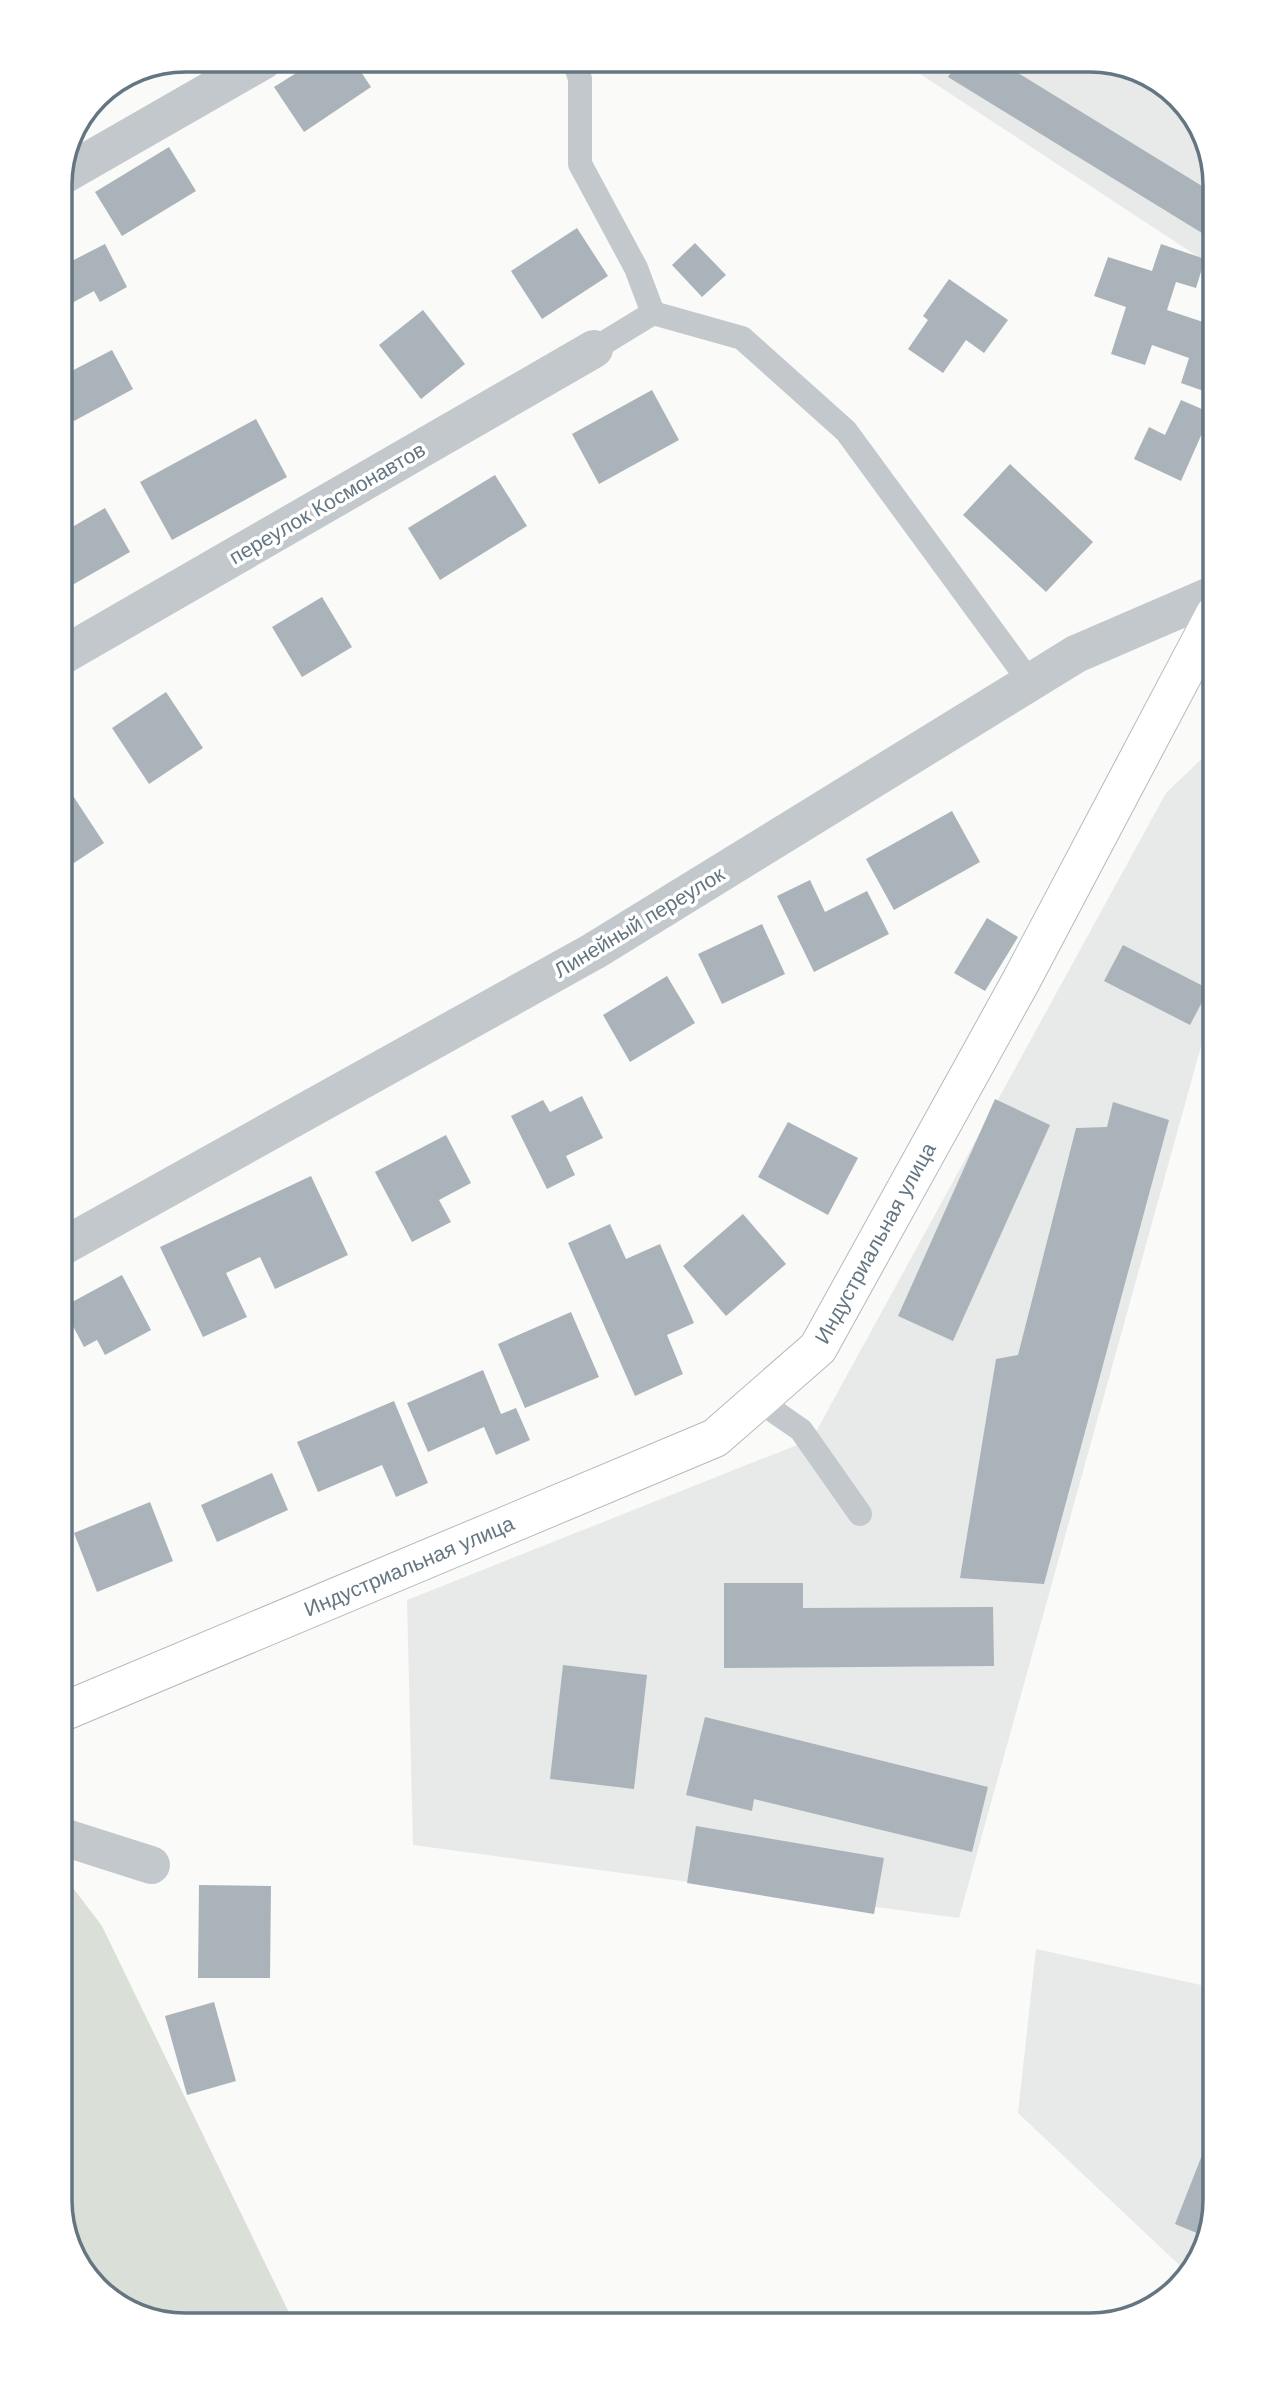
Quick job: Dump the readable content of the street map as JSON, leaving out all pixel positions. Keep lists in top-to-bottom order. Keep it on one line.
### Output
{"streets":{"street":["переулок Космонавтов","Линейный переулок","Индустриальная улица"]}}
